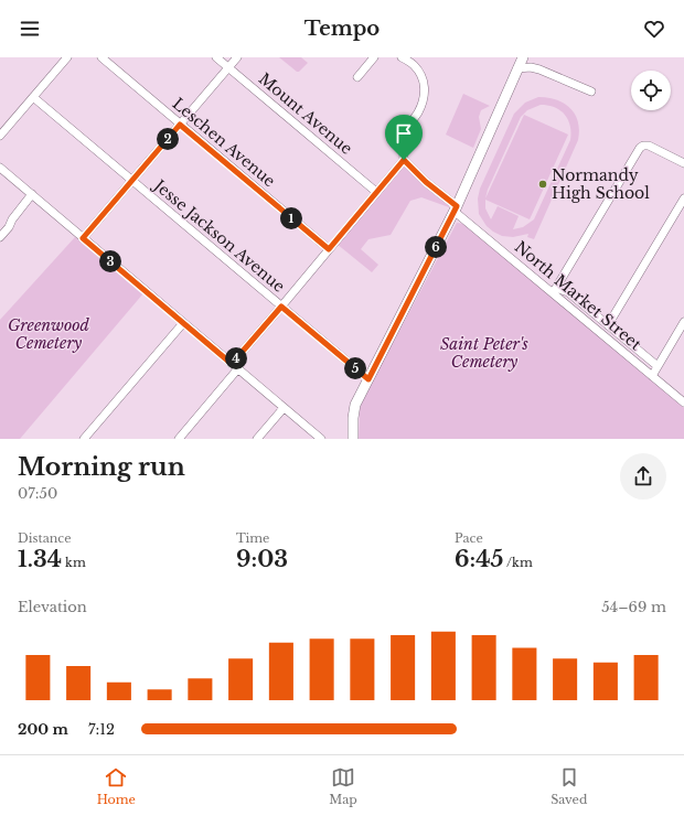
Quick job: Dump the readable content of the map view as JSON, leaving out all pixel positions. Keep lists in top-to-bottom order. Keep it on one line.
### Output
{"streets":{"street":["Mount Avenue","Leschen Avenue","Jesse Jackson Avenue","North Market Street"]},"parks":["Greenwood Cemetery","Saint Peter's Cemetery"],"places":["Normandy High School"],"page":{"header":"Tempo","pins":["2","1","6","3","4","5"],"heading":["Morning run","07:50"],"stats":[["Distance","1.34 km"],["Time","9:03"],["Pace","6:45 /km"]],"chart":["Elevation","54–69 m"],"list":[{"name":"200 m","note":"7:12"}],"tabs":["Home","Map","Saved"]}}
